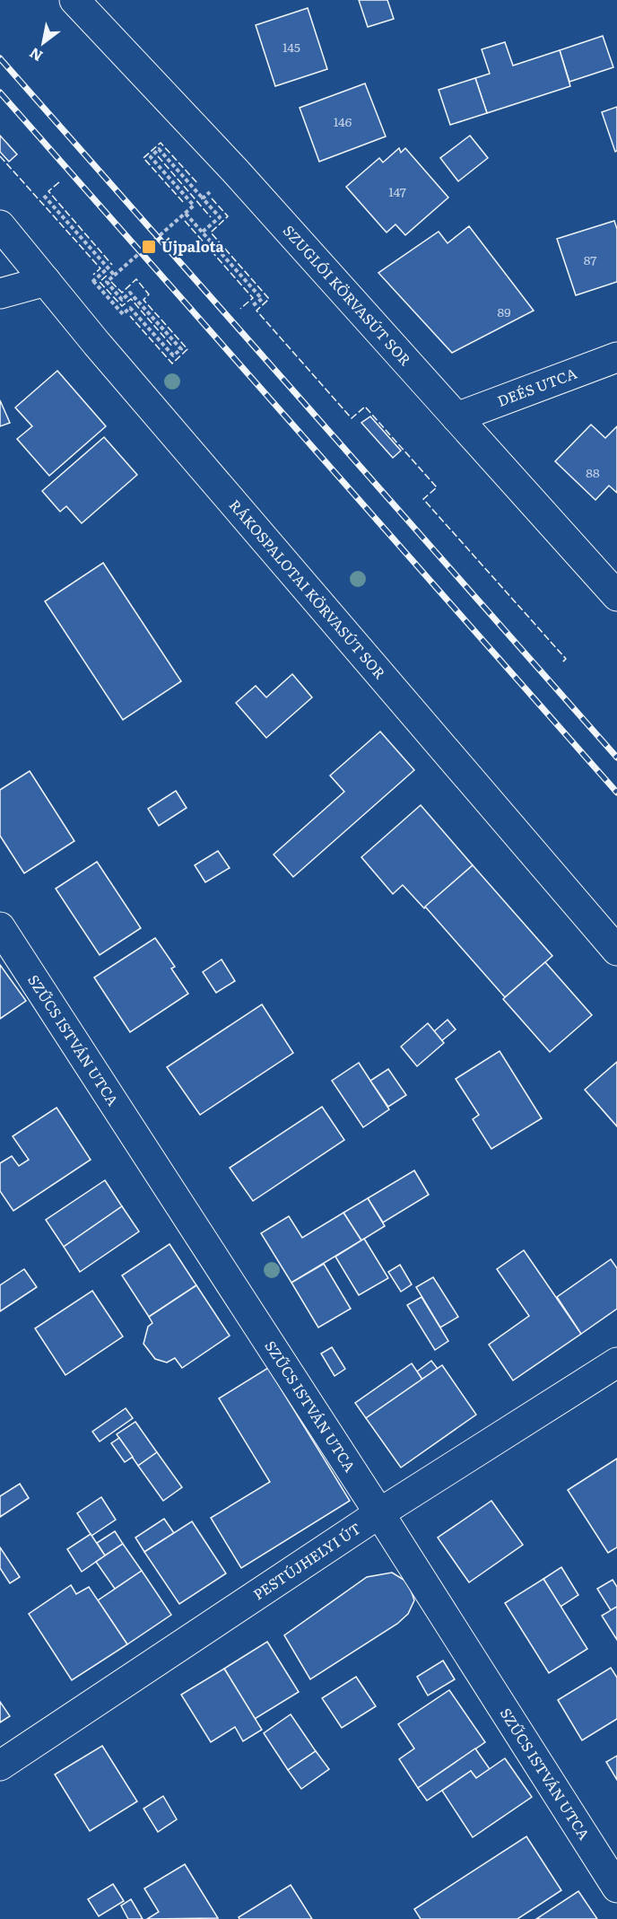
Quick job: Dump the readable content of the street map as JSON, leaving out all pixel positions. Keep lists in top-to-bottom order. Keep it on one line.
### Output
{"streets":{"street":["SZUGLÓI KÖRVASÚT SOR","DEÉS UTCA","RÁKOSPALOTAI KÖRVASÚT SOR","SZŰCS ISTVÁN UTCA","PESTÚJHELYI ÚT"]},"crossings":[["SZUGLÓI KÖRVASÚT SOR","DEÉS UTCA"],["SZŰCS ISTVÁN UTCA","PESTÚJHELYI ÚT"]],"places":{"transit":["Újpalota"]},"house_numbers":["145","146","147","87","89","88"],"north":"bottom left"}
